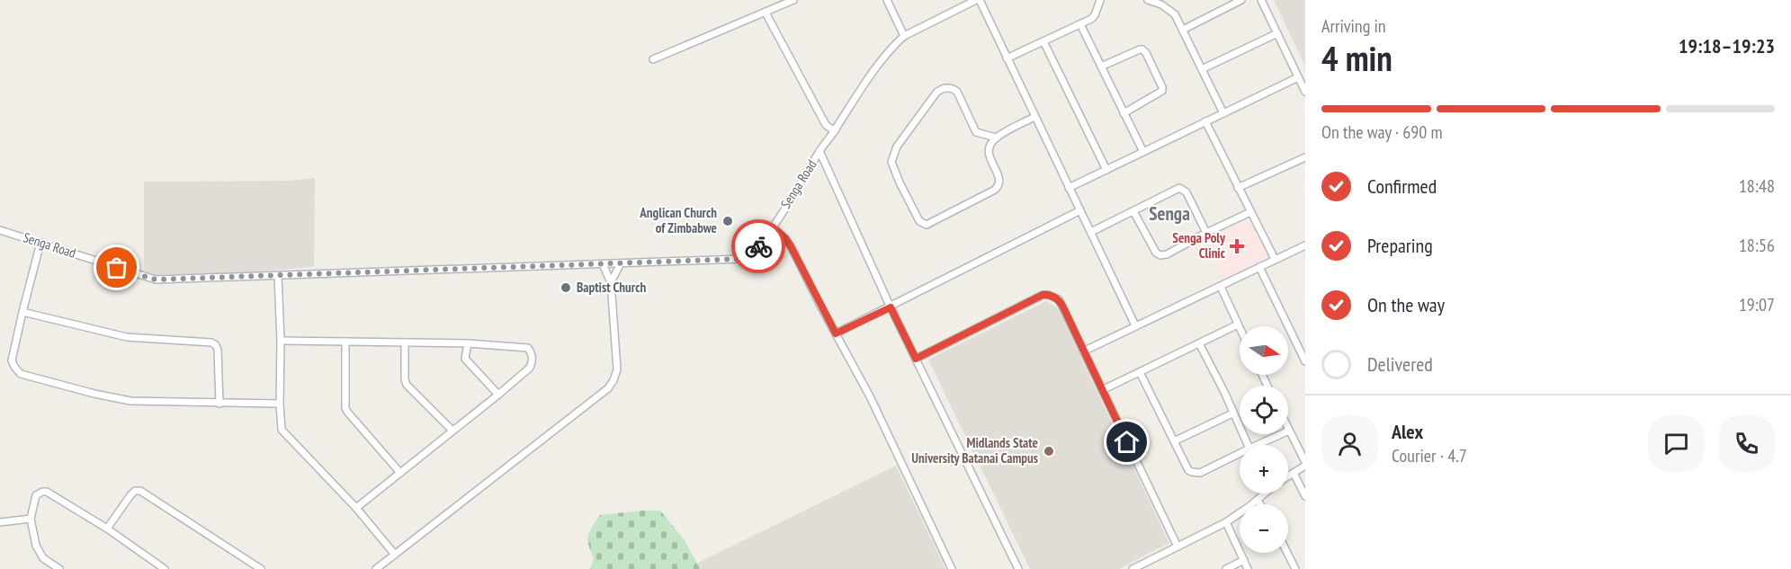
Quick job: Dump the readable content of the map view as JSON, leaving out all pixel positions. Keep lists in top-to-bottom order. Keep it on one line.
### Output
{"streets":{"street":["Senga Road"]},"districts":["Senga"],"places":{"other":["Anglican Church of Zimbabwe","Baptist Church","Midlands State University Batanai Campus"],"health":["Senga Poly Clinic"]},"north":"right","page":{"heading":["4 min","Arriving in","19:18–19:23"],"panel":["Alex","Courier · 4.7"],"bar":"On the way · 690 m","list":[["Confirmed","18:48"],["Preparing","18:56"],["On the way","19:07"],"Delivered"],"map_buttons":["+","−"]}}
